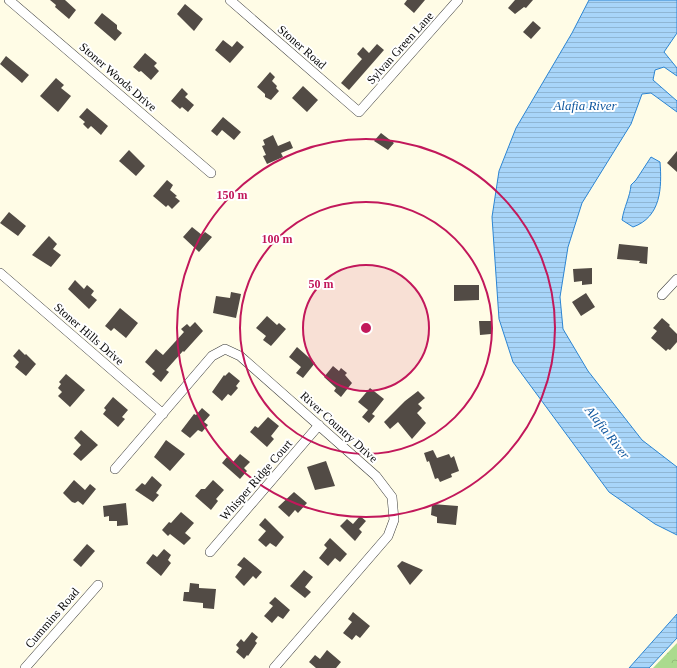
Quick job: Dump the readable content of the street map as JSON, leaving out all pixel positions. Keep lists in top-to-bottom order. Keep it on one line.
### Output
{"streets":{"street":["Stoner Road","Sylvan Green Lane","Stoner Woods Drive","Stoner Hills Drive","River Country Drive","Whisper Ridge Court","Cummins Road"]},"crossings":[["Stoner Road","Sylvan Green Lane"],["Stoner Hills Drive","River Country Drive"],["River Country Drive","Whisper Ridge Court"]],"water":["Alafia River"],"rings":["150 m","100 m","50 m"]}
